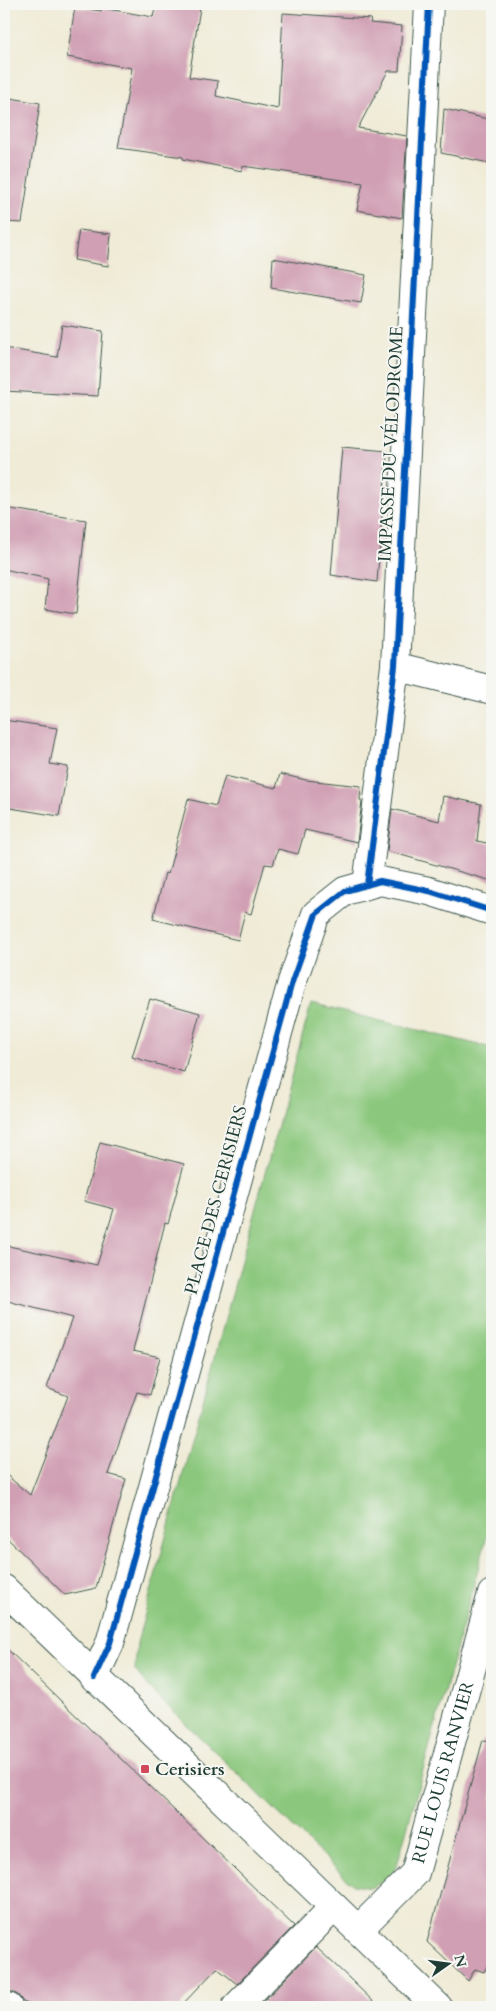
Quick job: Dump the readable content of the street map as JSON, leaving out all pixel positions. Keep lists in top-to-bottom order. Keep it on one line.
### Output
{"streets":{"street":["IMPASSE DU VÉLODROME","PLACE DES CERISIERS","RUE LOUIS RANVIER"]},"crossings":[["IMPASSE DU VÉLODROME","PLACE DES CERISIERS"]],"places":{"transit":["Cerisiers"]},"north":"right"}
